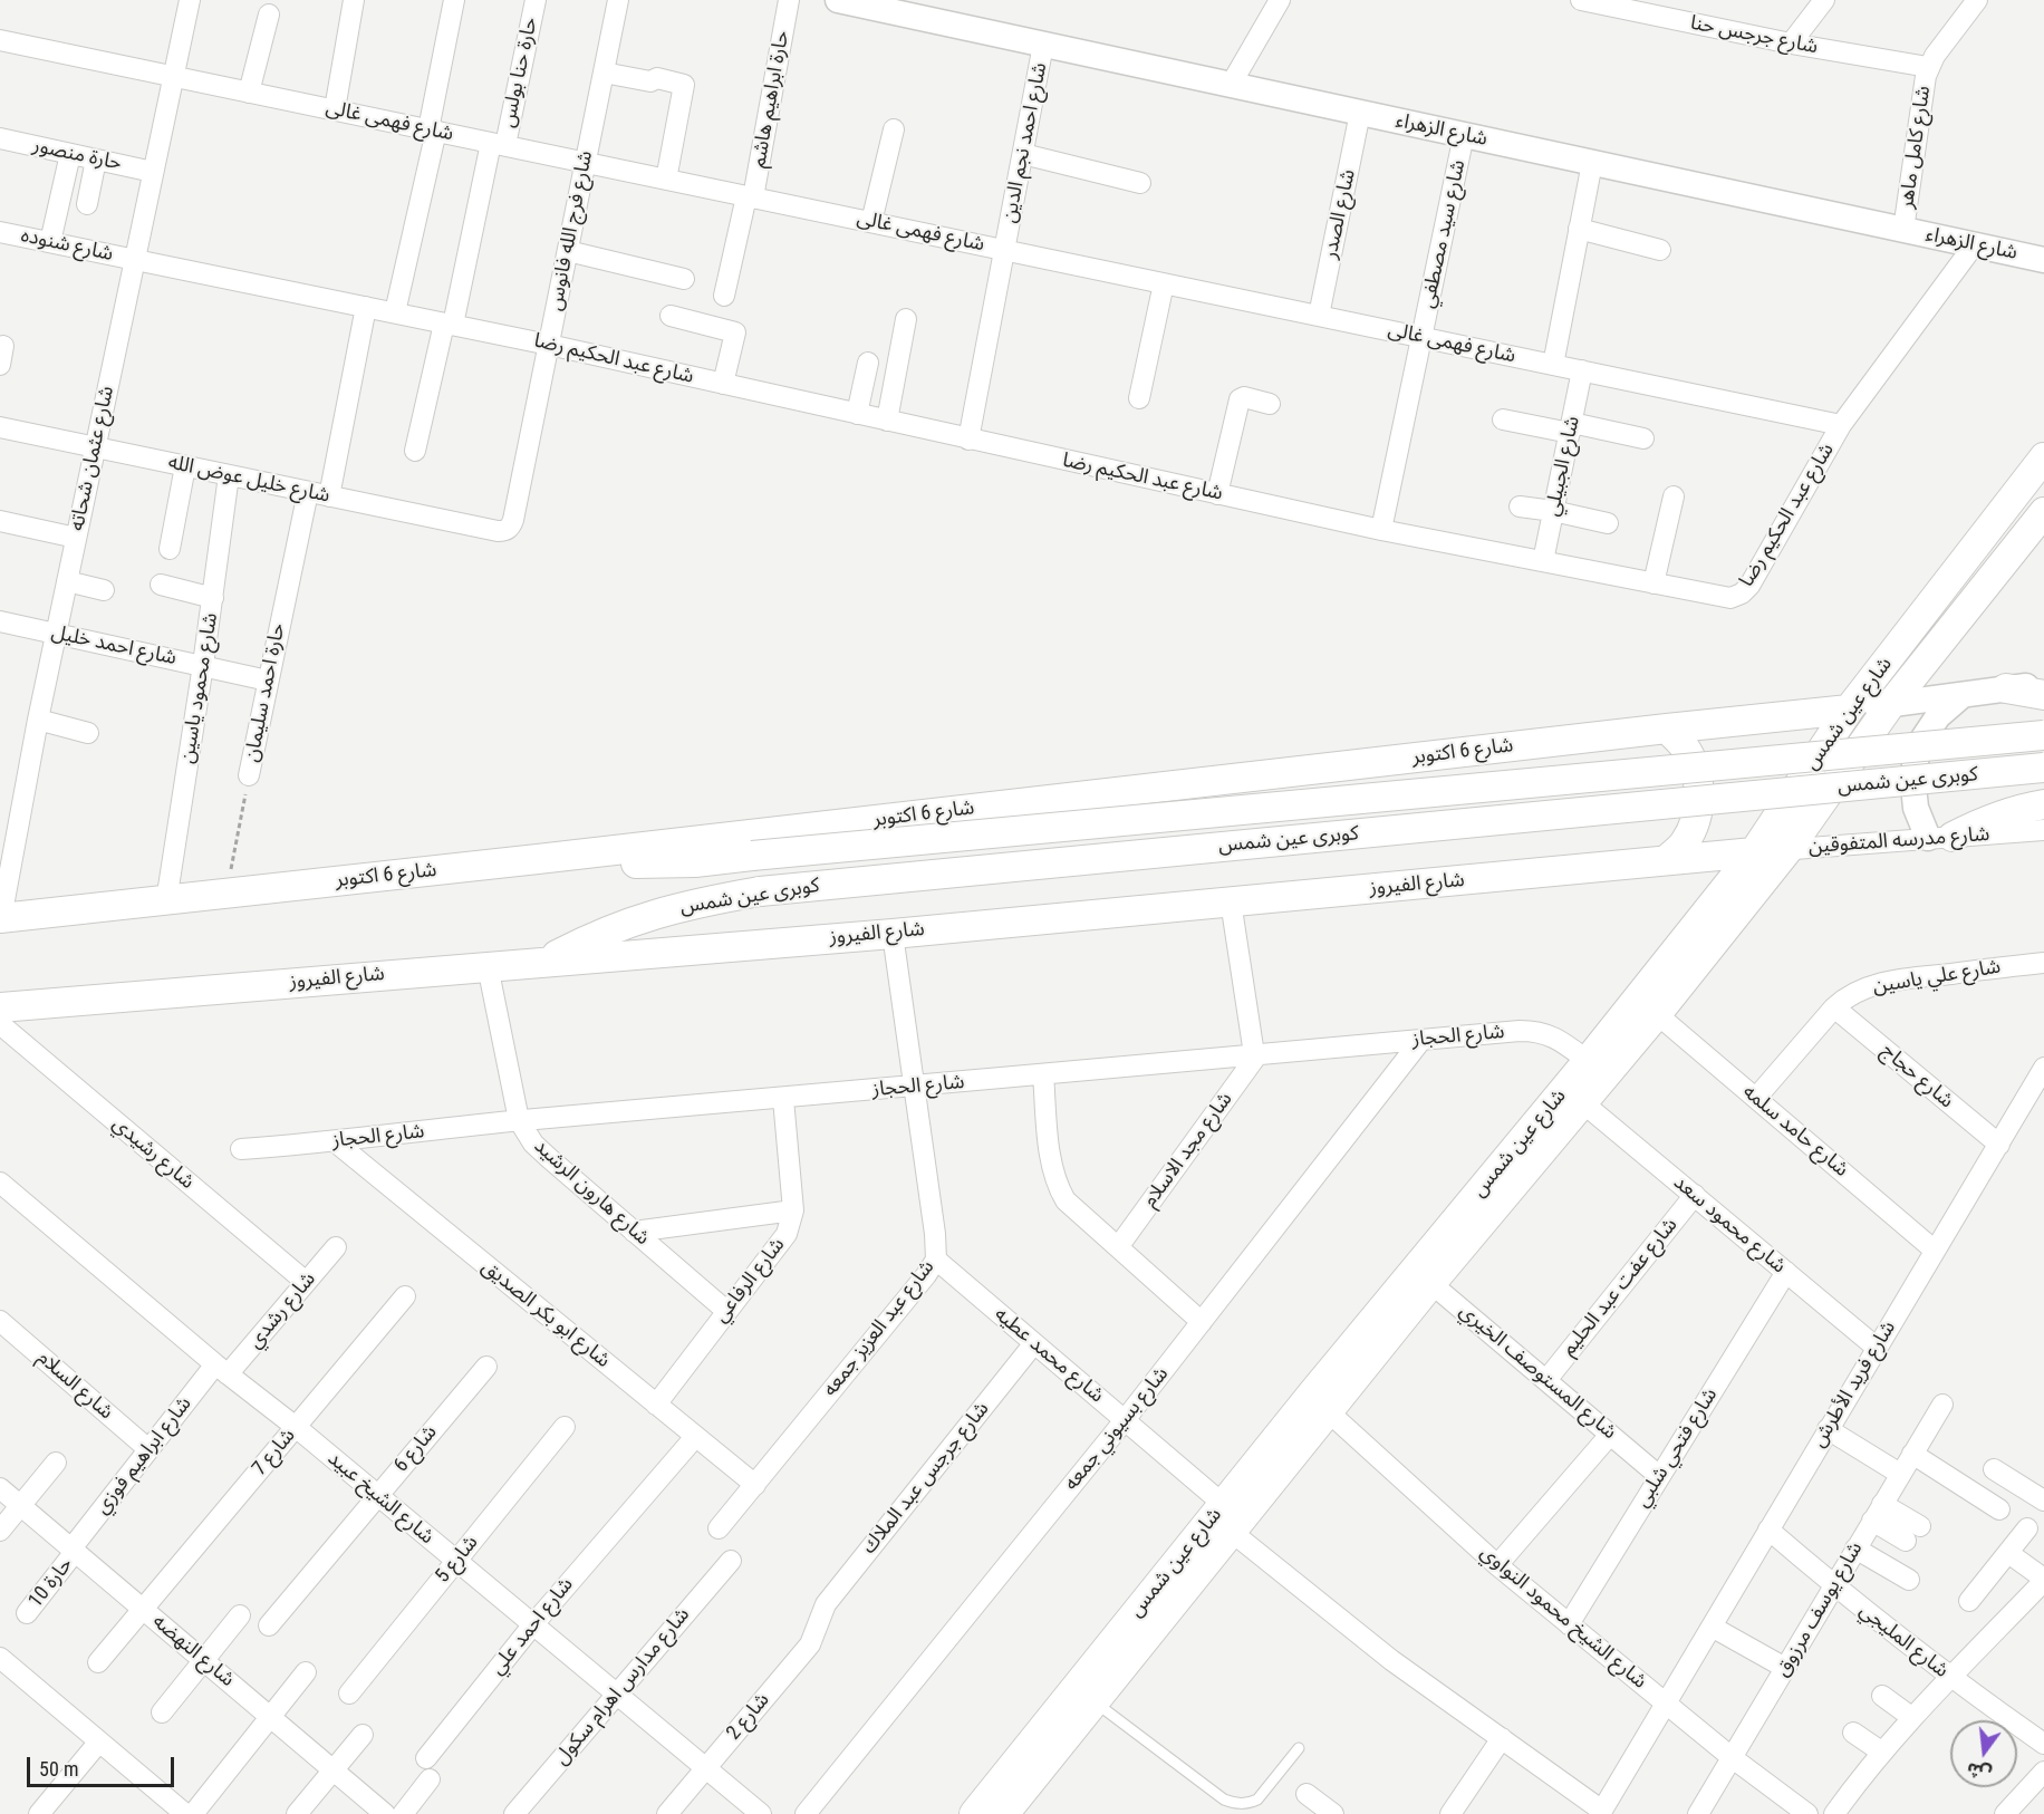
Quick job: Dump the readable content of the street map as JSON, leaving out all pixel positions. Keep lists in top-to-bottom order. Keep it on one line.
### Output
{"streets":{"main road":["شارع عين شمس","شارع 6 اكتوبر","كوبرى عين شمس","شارع الفيروز"],"street":["شارع جرجس حنا","حارة حنا بولس","حارة ابراهيم هاشم","شارع فهمى غالى","شارع الزهراء","شارع احمد نجم الدين","شارع كامل ماهر","حارة منصور","شارع الصدر","شارع فرج الله فانوس","شارع سيد مصطفي","شارع شنوده","شارع عبد الحكيم رضا","شارع عثمان شحاته","شارع الجبيلي","شارع خليل عوض الله","شارع احمد خليل","شارع محمود ياسين","حارة احمد سليمان","شارع مدرسه المتفوقين","شارع علي ياسين","شارع الحجاز","شارع حجاج","شارع حامد سلمه","شارع مجد الاسلام","شارع رشيدي","شارع هارون الرشيد","شارع محمود سعد","شارع الرفاعي","شارع عفت عبد الحليم","شارع رشدي","شارع ابو بكر الصديق","شارع عبد العزيز جمعه","شارع محمد عطيه","شارع المستوصف الخيري","شارع فريد الأطرش","شارع السلام","شارع بسيوني جمعه","شارع فتحي شلبي","شارع 6","شارع 7","شارع ابراهيم فوزي","شارع جرجس عبد الملاك","شارع الشيخ عبيد","شارع 5","حارة 10","شارع يوسف مرزوق","شارع الشيخ محمود النواوي","شارع احمد علي","شارع المليجي","شارع النهضه","شارع مدارس اهرام سكول","شارع 2"]},"crossings":[["شارع جرجس حنا","شارع كامل ماهر"],["حارة حنا بولس","شارع فهمى غالى"],["حارة حنا بولس","شارع عبد الحكيم رضا"],["حارة ابراهيم هاشم","شارع فهمى غالى"],["شارع فهمى غالى","شارع احمد نجم الدين"],["شارع فهمى غالى","شارع الصدر"],["شارع فهمى غالى","شارع فرج الله فانوس"],["شارع فهمى غالى","شارع سيد مصطفي"],["شارع فهمى غالى","شارع عبد الحكيم رضا"],["شارع فهمى غالى","شارع عثمان شحاته"],["شارع فهمى غالى","شارع الجبيلي"],["شارع الزهراء","شارع احمد نجم الدين"],["شارع الزهراء","شارع كامل ماهر"],["شارع الزهراء","شارع الصدر"],["شارع الزهراء","شارع سيد مصطفي"],["شارع الزهراء","شارع عبد الحكيم رضا"],["شارع احمد نجم الدين","شارع عبد الحكيم رضا"],["حارة منصور","شارع عثمان شحاته"],["شارع فرج الله فانوس","شارع عبد الحكيم رضا"],["شارع فرج الله فانوس","شارع خليل عوض الله"],["شارع سيد مصطفي","شارع عبد الحكيم رضا"],["شارع شنوده","شارع عبد الحكيم رضا"],["شارع شنوده","شارع عثمان شحاته"],["شارع عبد الحكيم رضا","شارع عثمان شحاته"],["شارع عبد الحكيم رضا","شارع الجبيلي"],["شارع عثمان شحاته","شارع خليل عوض الله"],["شارع عثمان شحاته","شارع احمد خليل"],["شارع عثمان شحاته","شارع 6 اكتوبر"],["شارع خليل عوض الله","شارع محمود ياسين"],["شارع خليل عوض الله","حارة احمد سليمان"],["شارع احمد خليل","شارع محمود ياسين"],["شارع احمد خليل","حارة احمد سليمان"],["شارع محمود ياسين","شارع 6 اكتوبر"],["حارة احمد سليمان","شارع 6 اكتوبر"],["شارع عين شمس","شارع 6 اكتوبر"],["شارع عين شمس","شارع مدرسه المتفوقين"],["شارع عين شمس","شارع الفيروز"],["شارع عين شمس","شارع الحجاز"],["شارع عين شمس","شارع حامد سلمه"],["شارع عين شمس","شارع محمود سعد"],["شارع عين شمس","شارع محمد عطيه"],["شارع عين شمس","شارع المستوصف الخيري"],["شارع عين شمس","شارع الشيخ محمود النواوي"],["شارع 6 اكتوبر","كوبرى عين شمس"],["كوبرى عين شمس","شارع الفيروز"],["شارع مدرسه المتفوقين","شارع الفيروز"],["شارع الفيروز","شارع هارون الرشيد"],["شارع الفيروز","شارع عبد العزيز جمعه"],["شارع علي ياسين","شارع حجاج"],["شارع علي ياسين","شارع حامد سلمه"],["شارع الحجاز","شارع مجد الاسلام"],["شارع الحجاز","شارع هارون الرشيد"],["شارع الحجاز","شارع الرفاعي"],["شارع الحجاز","شارع ابو بكر الصديق"],["شارع الحجاز","شارع عبد العزيز جمعه"],["شارع الحجاز","شارع بسيوني جمعه"],["شارع حجاج","شارع فريد الأطرش"],["شارع حامد سلمه","شارع فريد الأطرش"],["شارع رشيدي","شارع رشدي"],["شارع هارون الرشيد","شارع الرفاعي"],["شارع محمود سعد","شارع عفت عبد الحليم"],["شارع محمود سعد","شارع فريد الأطرش"],["شارع محمود سعد","شارع فتحي شلبي"],["شارع الرفاعي","شارع ابو بكر الصديق"],["شارع عفت عبد الحليم","شارع المستوصف الخيري"],["شارع رشدي","شارع ابراهيم فوزي"],["شارع رشدي","شارع الشيخ عبيد"],["شارع ابو بكر الصديق","شارع عبد العزيز جمعه"],["شارع ابو بكر الصديق","شارع احمد علي"],["شارع عبد العزيز جمعه","شارع محمد عطيه"],["شارع محمد عطيه","شارع فريد الأطرش"],["شارع محمد عطيه","شارع بسيوني جمعه"],["شارع محمد عطيه","شارع جرجس عبد الملاك"],["شارع المستوصف الخيري","شارع فتحي شلبي"],["شارع فريد الأطرش","شارع الشيخ محمود النواوي"],["شارع فريد الأطرش","شارع المليجي"],["شارع السلام","شارع ابراهيم فوزي"],["شارع فتحي شلبي","شارع الشيخ محمود النواوي"],["شارع 6","شارع الشيخ عبيد"],["شارع 7","شارع الشيخ عبيد"],["شارع 7","شارع النهضه"],["شارع ابراهيم فوزي","شارع الشيخ عبيد"],["شارع ابراهيم فوزي","حارة 10"],["شارع ابراهيم فوزي","شارع النهضه"],["شارع جرجس عبد الملاك","شارع 2"],["شارع الشيخ عبيد","شارع 5"],["شارع الشيخ عبيد","شارع احمد علي"],["شارع الشيخ عبيد","شارع مدارس اهرام سكول"],["شارع الشيخ عبيد","شارع 2"],["حارة 10","شارع النهضه"],["شارع يوسف مرزوق","شارع الشيخ محمود النواوي"],["شارع يوسف مرزوق","شارع المليجي"]],"scale_bar":"50 m","north":"bottom"}
